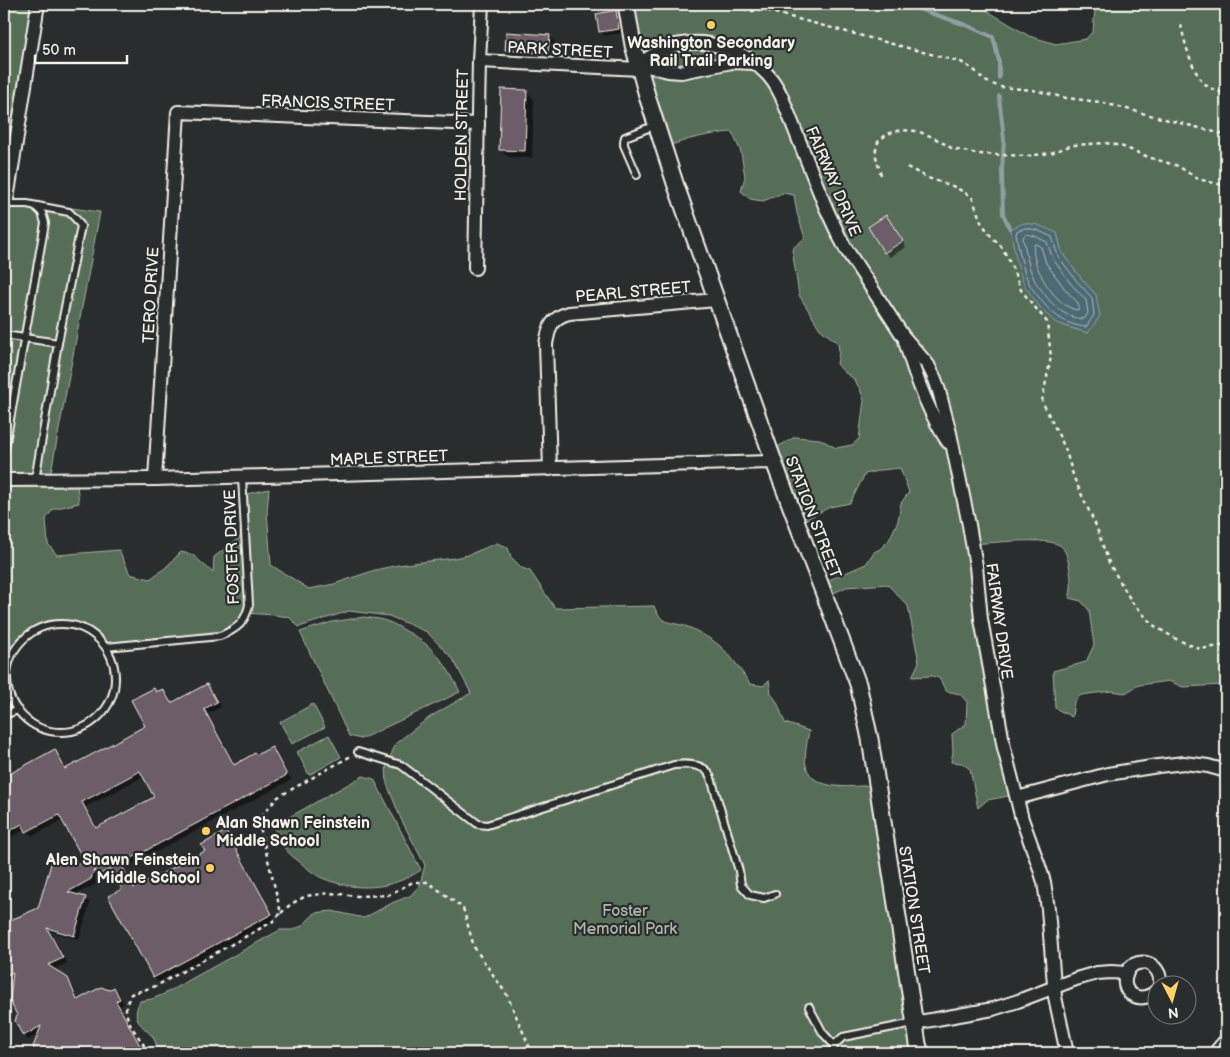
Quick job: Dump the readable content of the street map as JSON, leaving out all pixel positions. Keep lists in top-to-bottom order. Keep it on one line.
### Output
{"streets":{"street":["PARK STREET","FRANCIS STREET","HOLDEN STREET","FAIRWAY DRIVE","PEARL STREET","TERO DRIVE","MAPLE STREET","STATION STREET"],"lane":["FOSTER DRIVE"]},"crossings":[["PARK STREET","HOLDEN STREET"],["PARK STREET","FAIRWAY DRIVE"],["PARK STREET","STATION STREET"],["FRANCIS STREET","HOLDEN STREET"],["FRANCIS STREET","TERO DRIVE"],["FAIRWAY DRIVE","STATION STREET"],["PEARL STREET","MAPLE STREET"],["PEARL STREET","STATION STREET"],["TERO DRIVE","MAPLE STREET"],["MAPLE STREET","STATION STREET"],["MAPLE STREET","FOSTER DRIVE"]],"parks":["Foster Memorial Park"],"places":["Washington Secondary Rail Trail Parking","Alan Shawn Feinstein Middle School","Alen Shawn Feinstein Middle School"],"scale_bar":"50 m","north":"bottom"}
